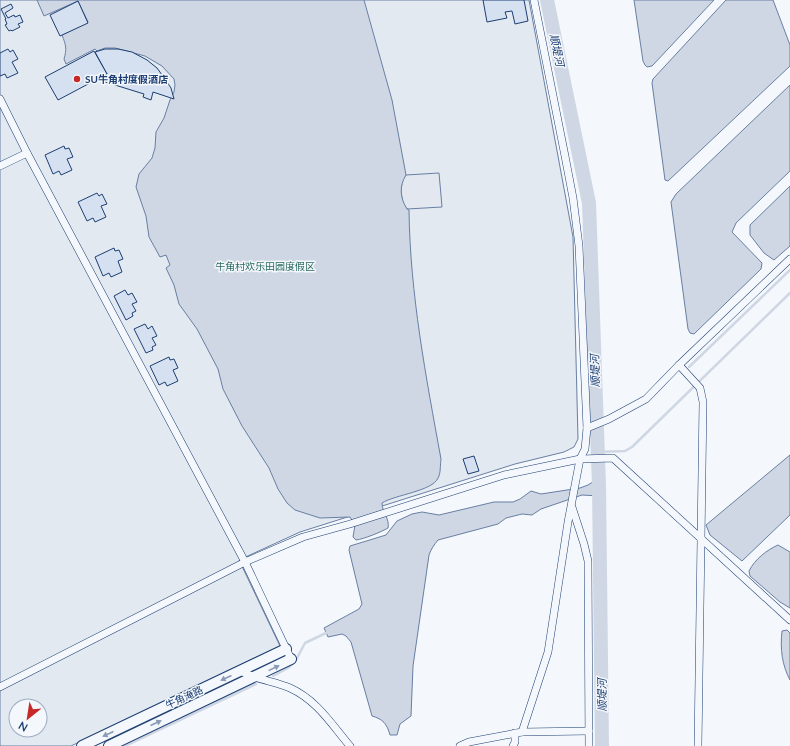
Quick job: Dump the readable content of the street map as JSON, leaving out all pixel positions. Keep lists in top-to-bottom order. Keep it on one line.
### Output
{"streets":{"street":["牛角淹路"]},"water":["顺堤河"],"parks":["牛角村欢乐田园度假区"],"places":["SU牛角村度假酒店"],"north":"bottom left"}
